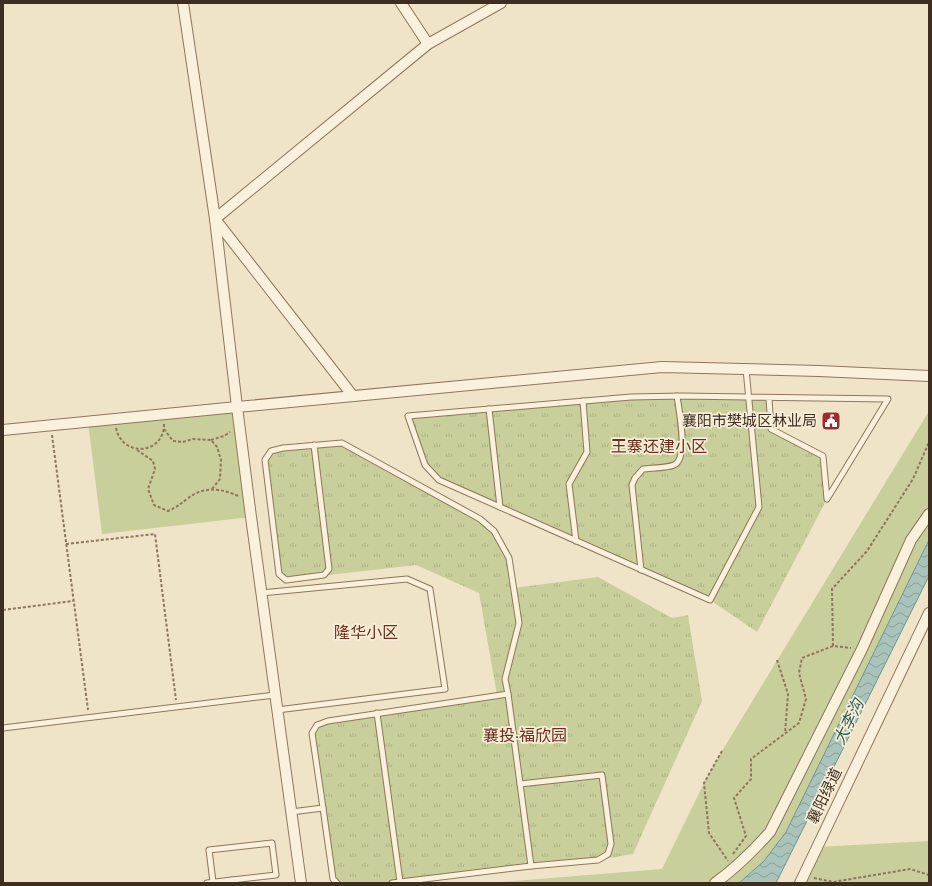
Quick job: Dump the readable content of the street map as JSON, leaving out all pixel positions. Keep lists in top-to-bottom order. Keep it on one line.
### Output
{"streets":{"street":["襄阳绿道"]},"districts":["王寨还建小区","隆华小区","襄投·福欣园"],"water":["大李沟"],"places":{"public building":["襄阳市樊城区林业局"]}}
